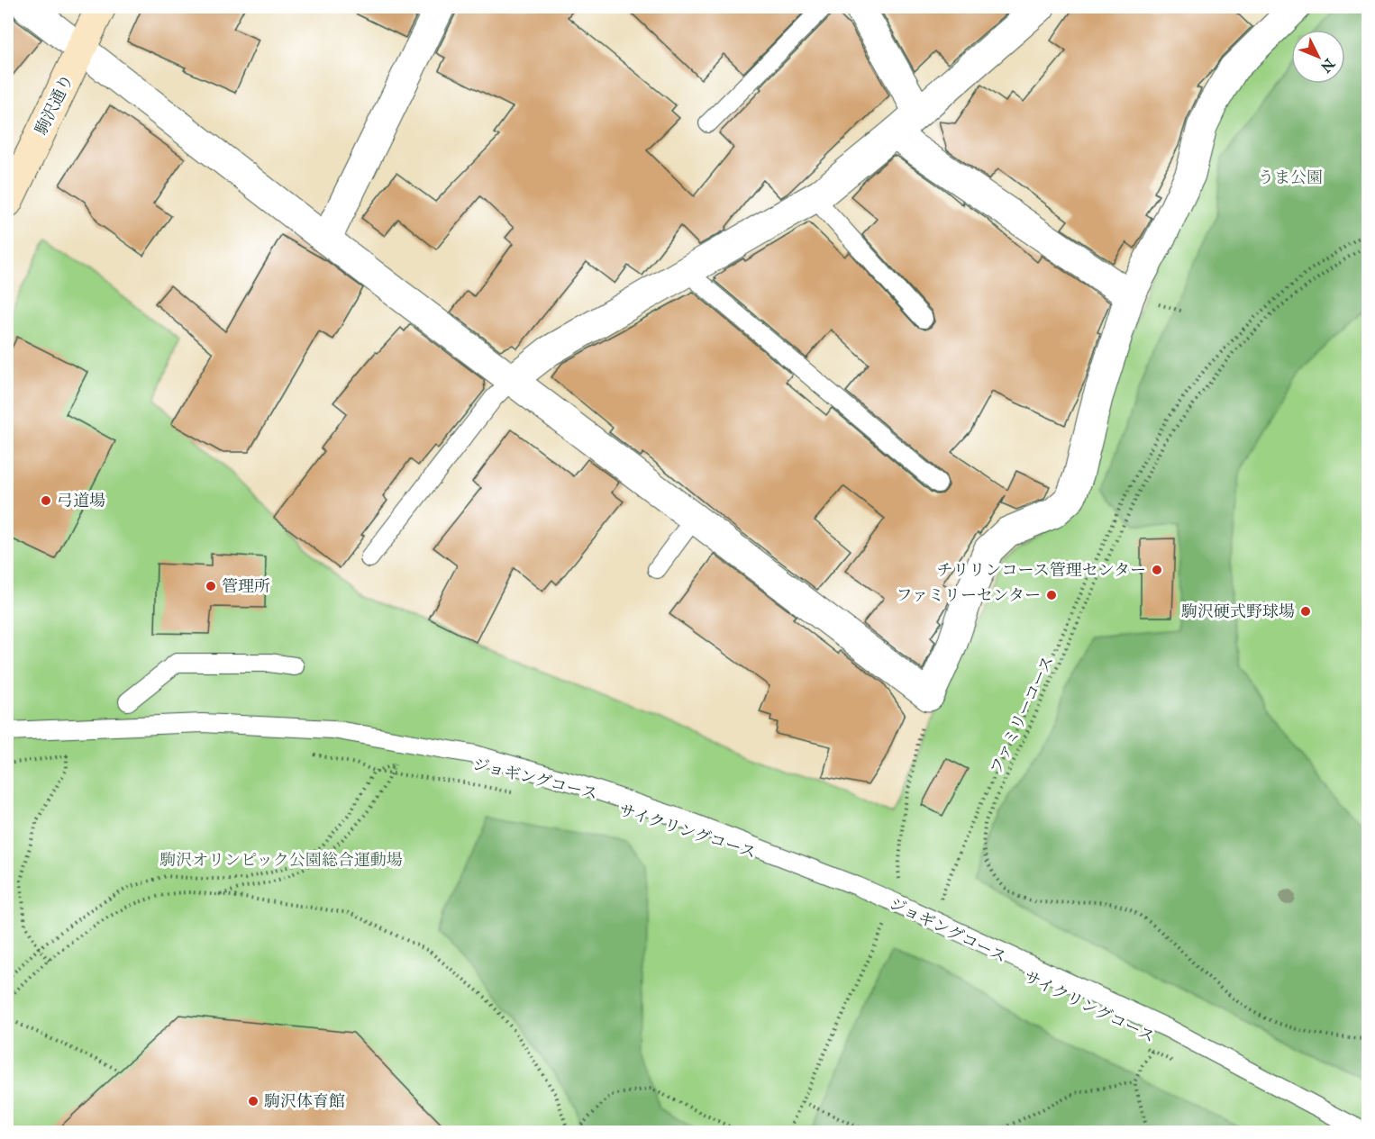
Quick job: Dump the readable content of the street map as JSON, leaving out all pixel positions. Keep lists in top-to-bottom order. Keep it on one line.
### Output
{"streets":{"main road":["駒沢通り"],"path":["ファミリーコース","サイクリングコース"]},"parks":["うま公園","駒沢オリンピック公園総合運動場"],"places":["弓道場","チリリンコース管理センター","管理所","ファミリーセンター","駒沢硬式野球場","駒沢体育館"],"north":"bottom right"}
